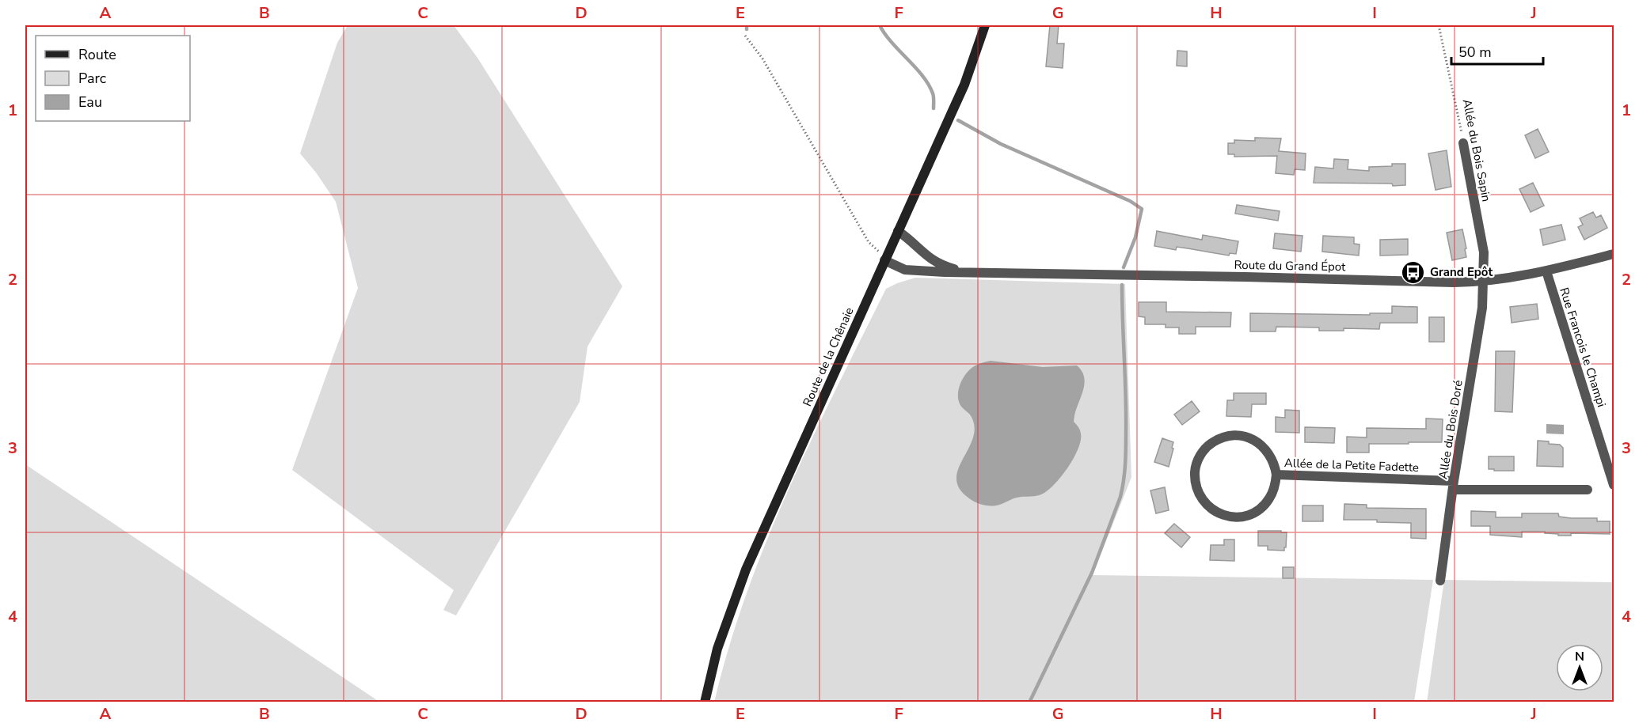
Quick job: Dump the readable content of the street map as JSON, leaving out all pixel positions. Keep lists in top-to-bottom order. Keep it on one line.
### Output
{"streets":{"main road":["Route de la Chênaie"],"street":["Allée du Bois Sapin","Route du Grand Épot","Rue Francois le Champi","Allée du Bois Doré","Allée de la Petite Fadette"]},"crossings":[["Allée du Bois Sapin","Route du Grand Épot"],["Allée du Bois Sapin","Allée du Bois Doré"],["Route du Grand Épot","Rue Francois le Champi"],["Route du Grand Épot","Route de la Chênaie"],["Route du Grand Épot","Allée du Bois Doré"],["Allée du Bois Doré","Allée de la Petite Fadette"]],"places":{"bus stop":["Grand Epôt"]},"legend":["Route","Parc","Eau"],"scale_bar":"50 m","north":"top","grid":{"columns":["A","B","C","D","E","F","G","H","I","J"],"rows":["1","2","3","4"]}}
